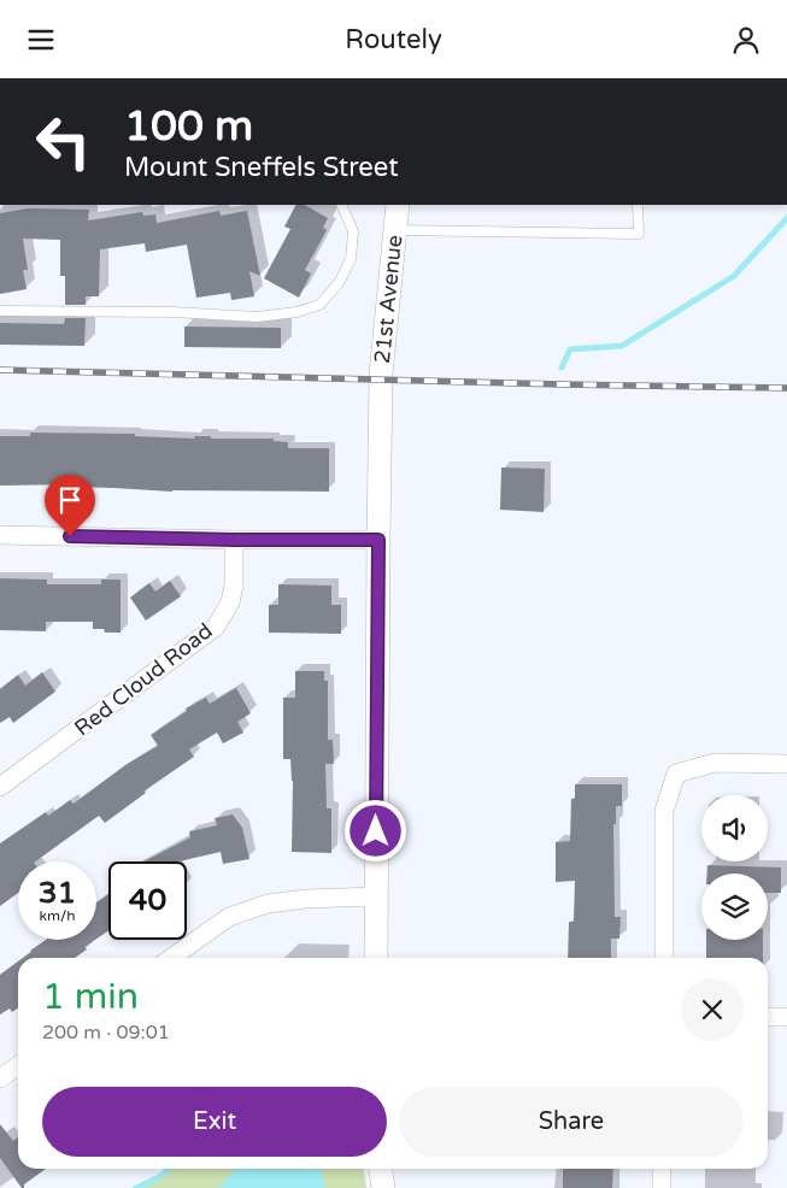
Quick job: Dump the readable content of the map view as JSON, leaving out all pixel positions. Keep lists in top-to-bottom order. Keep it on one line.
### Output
{"streets":{"street":["21st Avenue","Red Cloud Road"]},"page":{"header":"Routely","turn":["100 m","Mount Sneffels Street"],"speed":"31 km/h","limit":"40","heading":["1 min","200 m · 09:01"],"buttons":["Exit","Share"]}}
